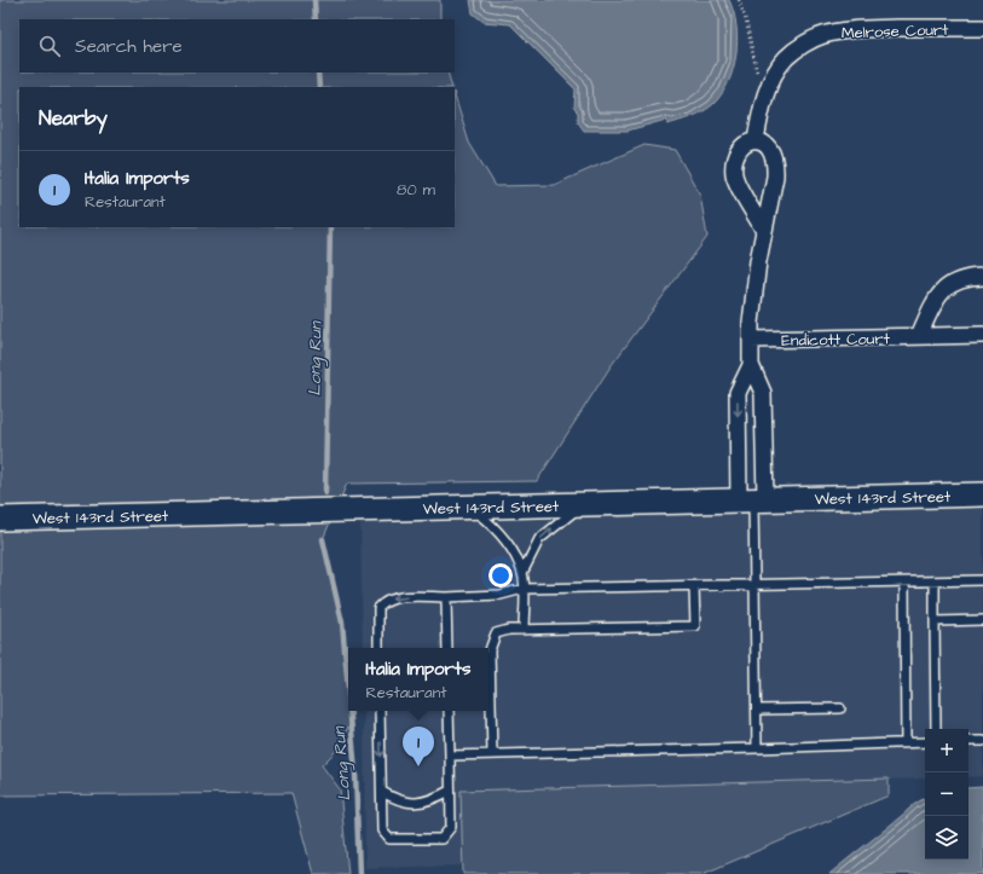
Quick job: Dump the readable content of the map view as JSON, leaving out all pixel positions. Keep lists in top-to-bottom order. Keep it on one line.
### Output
{"streets":{"main road":["West 143rd Street"],"street":["Melrose Court","Endicott Court"]},"water":["Long Run"],"page":{"search":"Search here","heading":"Nearby","list":[{"mark":"1","name":"Italia Imports","note":"Restaurant","value":"80 m"}],"popup":["Italia Imports","Restaurant"],"pins":"1","map_buttons":["+","−"]}}
